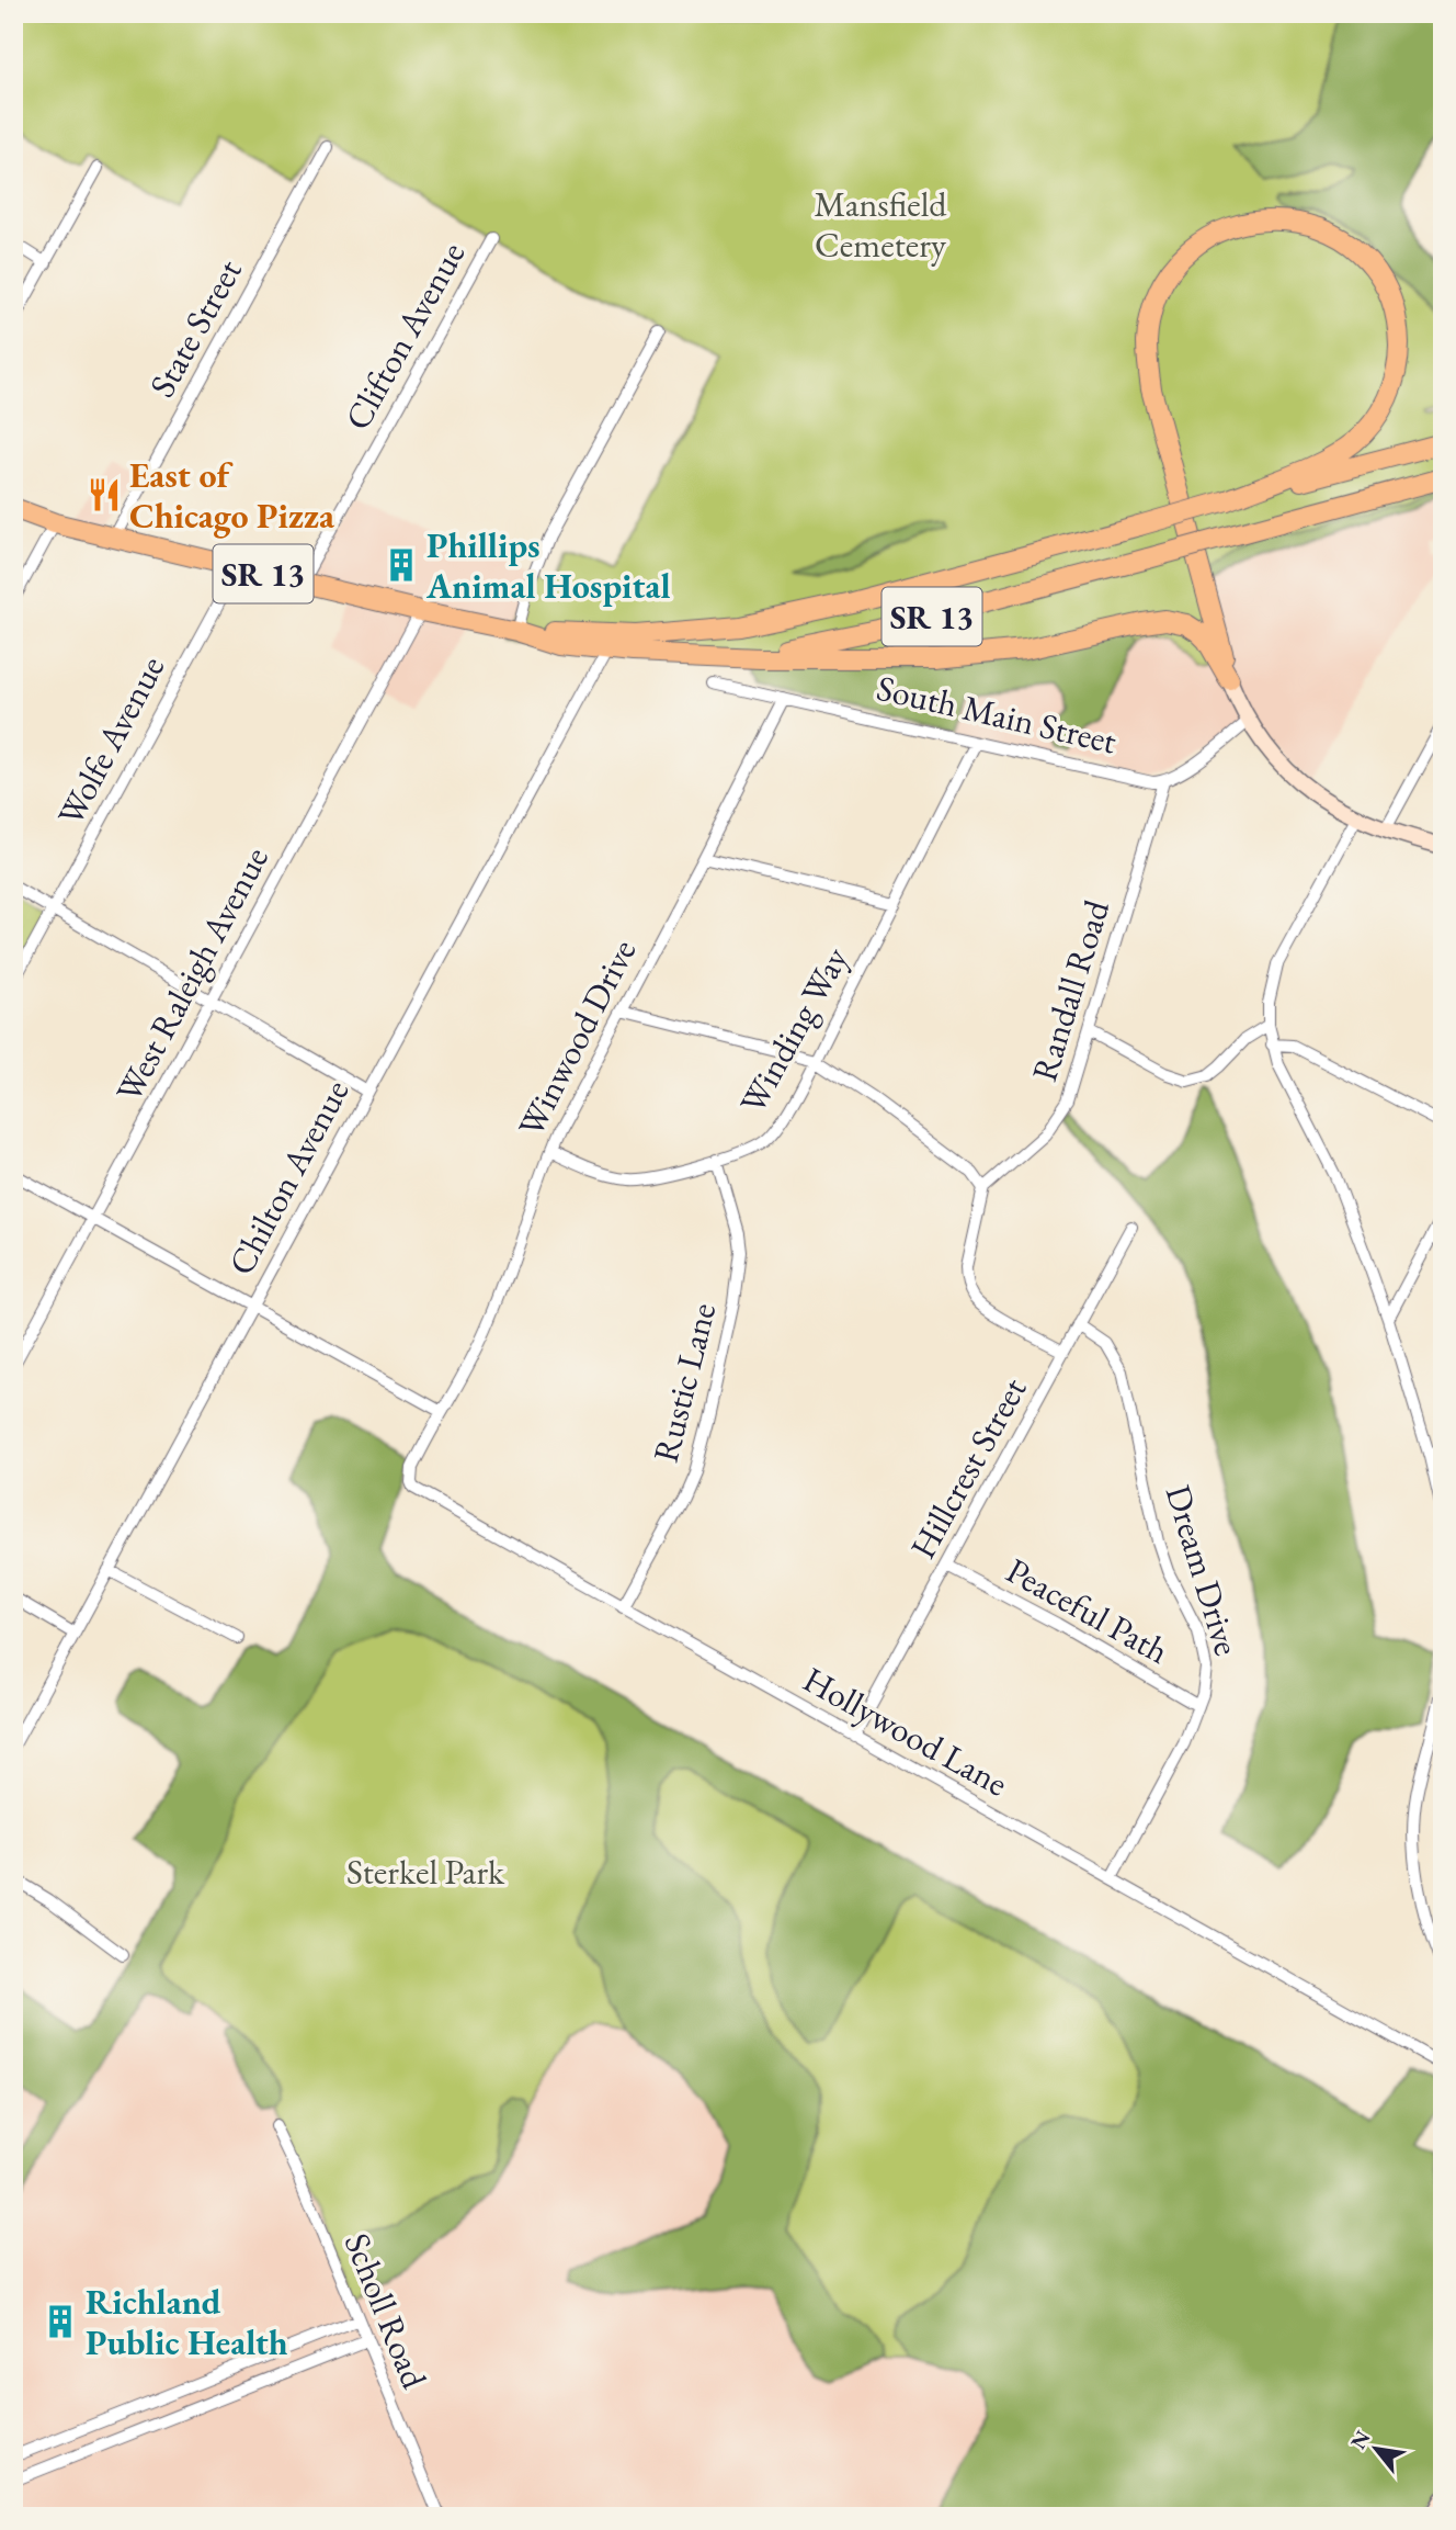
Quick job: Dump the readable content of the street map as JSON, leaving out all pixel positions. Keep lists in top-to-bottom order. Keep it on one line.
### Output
{"streets":{"highway":["SR 13"],"street":["State Street","Clifton Avenue","South Main Street","Wolfe Avenue","West Raleigh Avenue","Randall Road","Winding Way","Winwood Drive","Chilton Avenue","Rustic Lane","Hillcrest Street","Dream Drive","Peaceful Path","Hollywood Lane","Scholl Road"]},"crossings":[["State Street","SR 13"],["Clifton Avenue","SR 13"],["SR 13","Wolfe Avenue"],["SR 13","West Raleigh Avenue"],["SR 13","Chilton Avenue"],["South Main Street","Randall Road"],["South Main Street","Winding Way"],["South Main Street","Winwood Drive"],["Winding Way","Winwood Drive"],["Winding Way","Rustic Lane"],["Winwood Drive","Hollywood Lane"],["Rustic Lane","Hollywood Lane"],["Hillcrest Street","Dream Drive"],["Hillcrest Street","Peaceful Path"],["Hillcrest Street","Hollywood Lane"],["Dream Drive","Peaceful Path"],["Dream Drive","Hollywood Lane"]],"parks":["Mansfield Cemetery","Sterkel Park"],"places":{"restaurant":["East of Chicago Pizza"],"building":["Phillips Animal Hospital","Richland Public Health"]},"north":"top left"}
